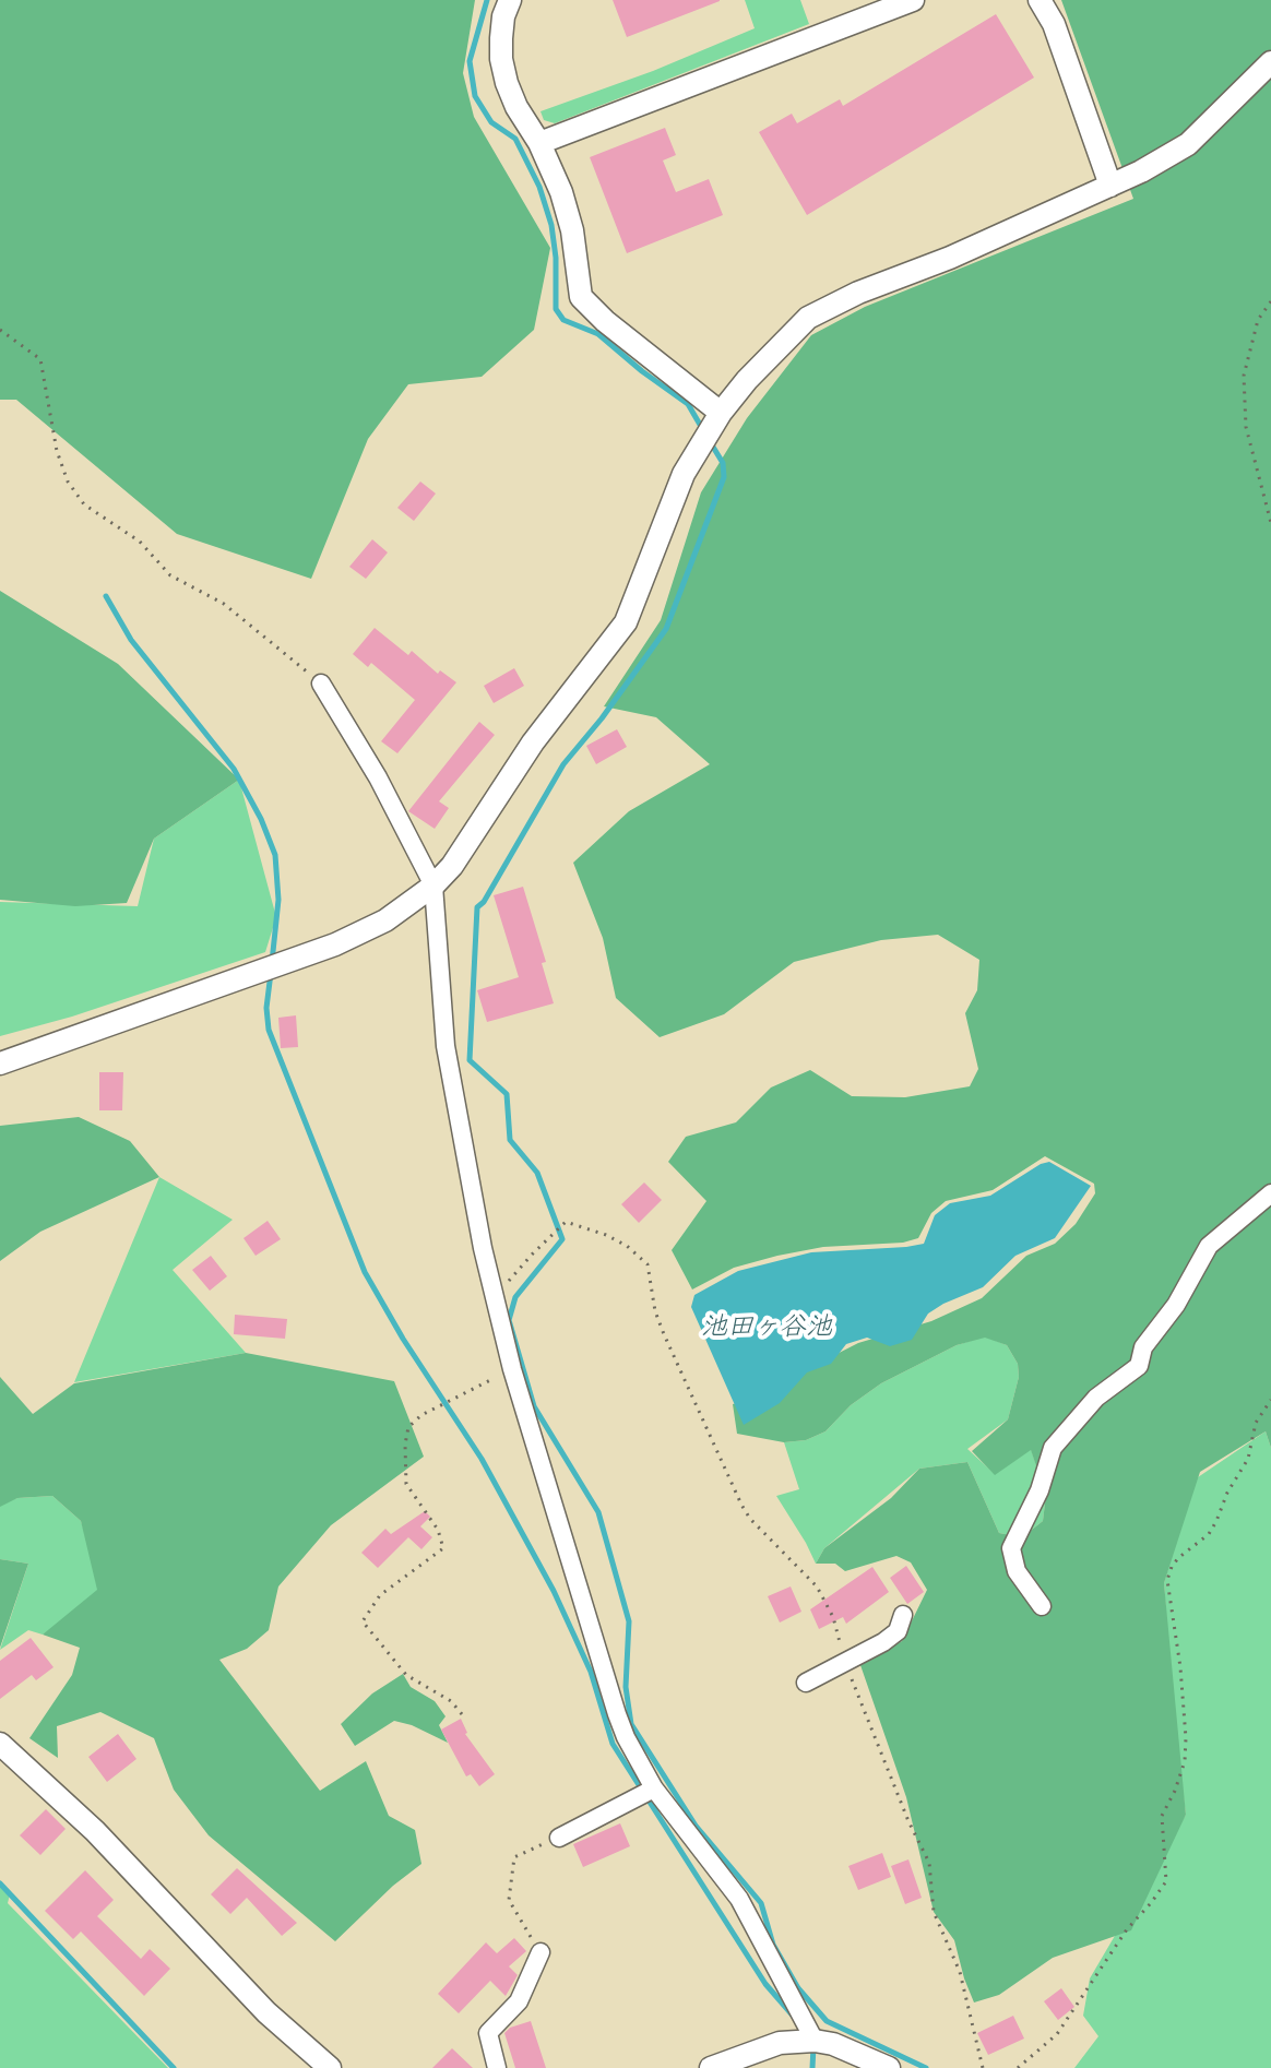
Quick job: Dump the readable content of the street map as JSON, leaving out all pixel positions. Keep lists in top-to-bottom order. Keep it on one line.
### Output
{"water":["池田ヶ谷池"]}
